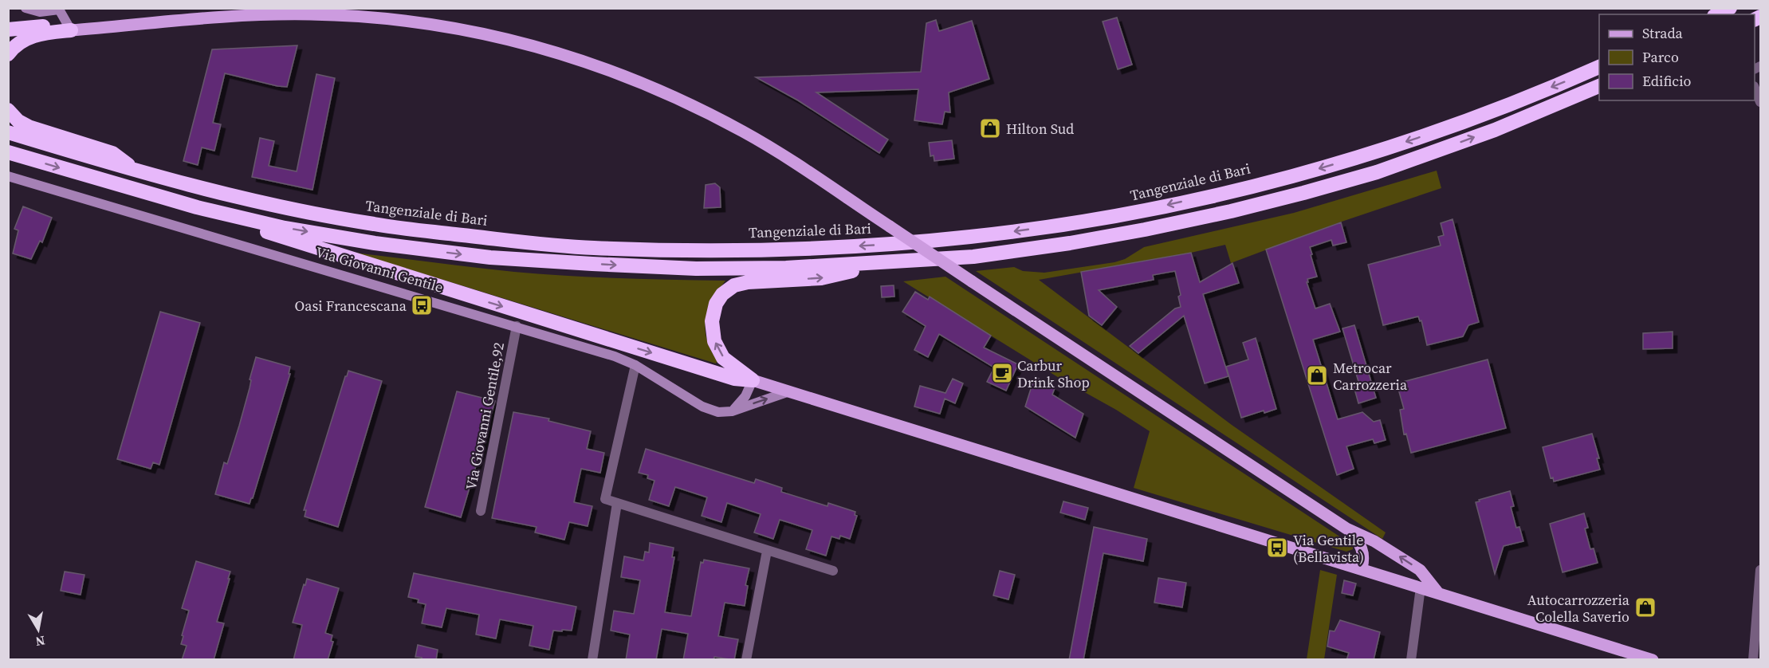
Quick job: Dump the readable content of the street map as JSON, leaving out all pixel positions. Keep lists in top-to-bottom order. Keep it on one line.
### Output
{"streets":{"highway":["Tangenziale di Bari"],"street":["Via Giovanni Gentile","Via Giovanni Gentile,92"]},"crossings":[["Via Giovanni Gentile","Via Giovanni Gentile,92"]],"places":{"shop":["Hilton Sud","Metrocar Carrozzeria","Autocarrozzeria Colella Saverio"],"bus stop":["Oasi Francescana","Via Gentile (Bellavista)"],"cafe":["Carbur Drink Shop"]},"legend":["Strada","Parco","Edificio"],"north":"bottom"}
